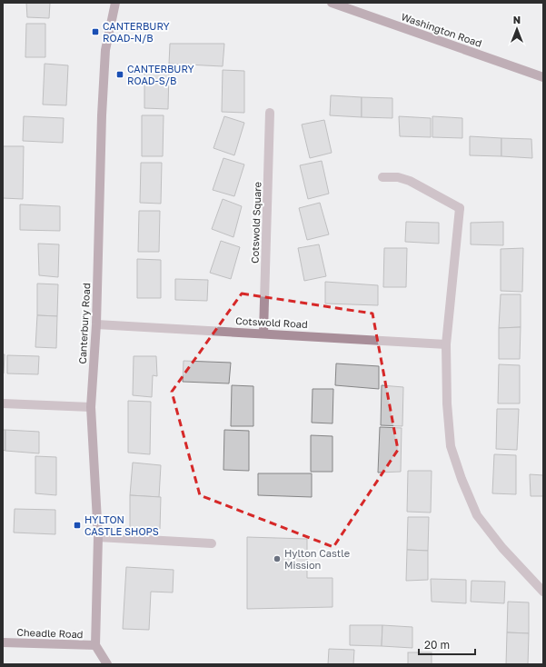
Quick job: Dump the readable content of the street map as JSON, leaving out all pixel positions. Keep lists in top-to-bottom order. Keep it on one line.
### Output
{"streets":{"street":["Washington Road","Cotswold Square","Cotswold Road","Canterbury Road","Cheadle Road"]},"crossings":[["Cotswold Square","Cotswold Road"],["Cotswold Road","Canterbury Road"],["Canterbury Road","Cheadle Road"]],"places":{"transit":["CANTERBURY ROAD-N/B","CANTERBURY ROAD-S/B","HYLTON CASTLE SHOPS"],"other":["Hylton Castle Mission"]},"scale_bar":"20 m","north":"top"}
